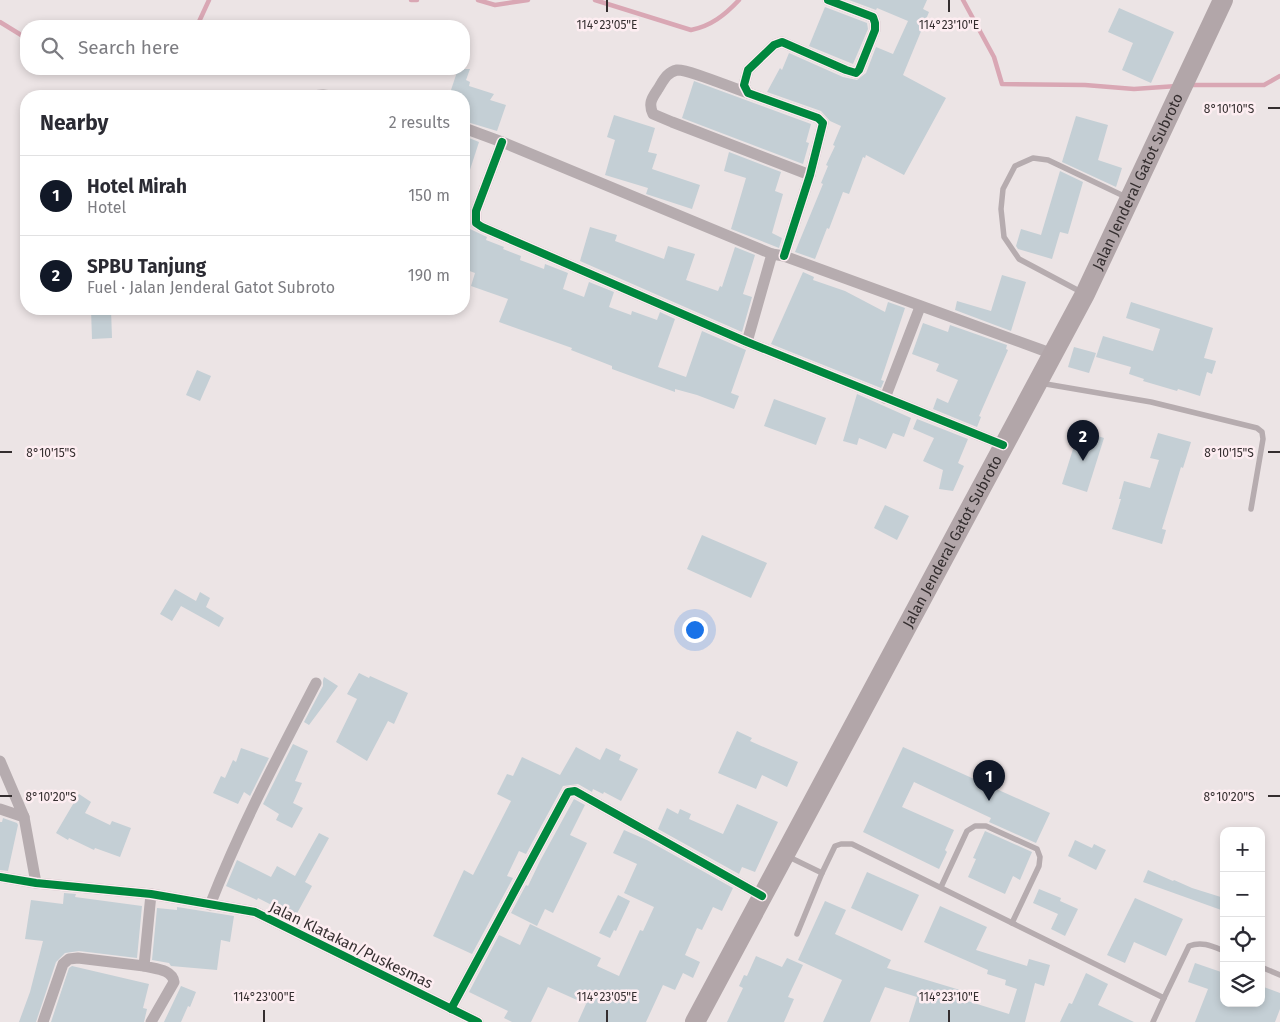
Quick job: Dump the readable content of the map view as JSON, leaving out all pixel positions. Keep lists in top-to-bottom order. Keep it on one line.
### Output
{"streets":{"highway":["Jalan Jenderal Gatot Subroto"],"street":["Jalan Klatakan/Puskesmas"]},"page":{"search":"Search here","heading":["Nearby","2 results"],"list":[{"mark":"1","name":"Hotel Mirah","note":"Hotel","value":"150 m"},{"mark":"2","name":"SPBU Tanjung","note":"Fuel · Jalan Jenderal Gatot Subroto","value":"190 m"}],"pins":["2","1"],"map_buttons":["+","−"]},"coordinates":["114°23'05\"E","114°23'10\"E","8°10'10\"S","8°10'15\"S","8°10'20\"S","114°23'00\"E"]}
